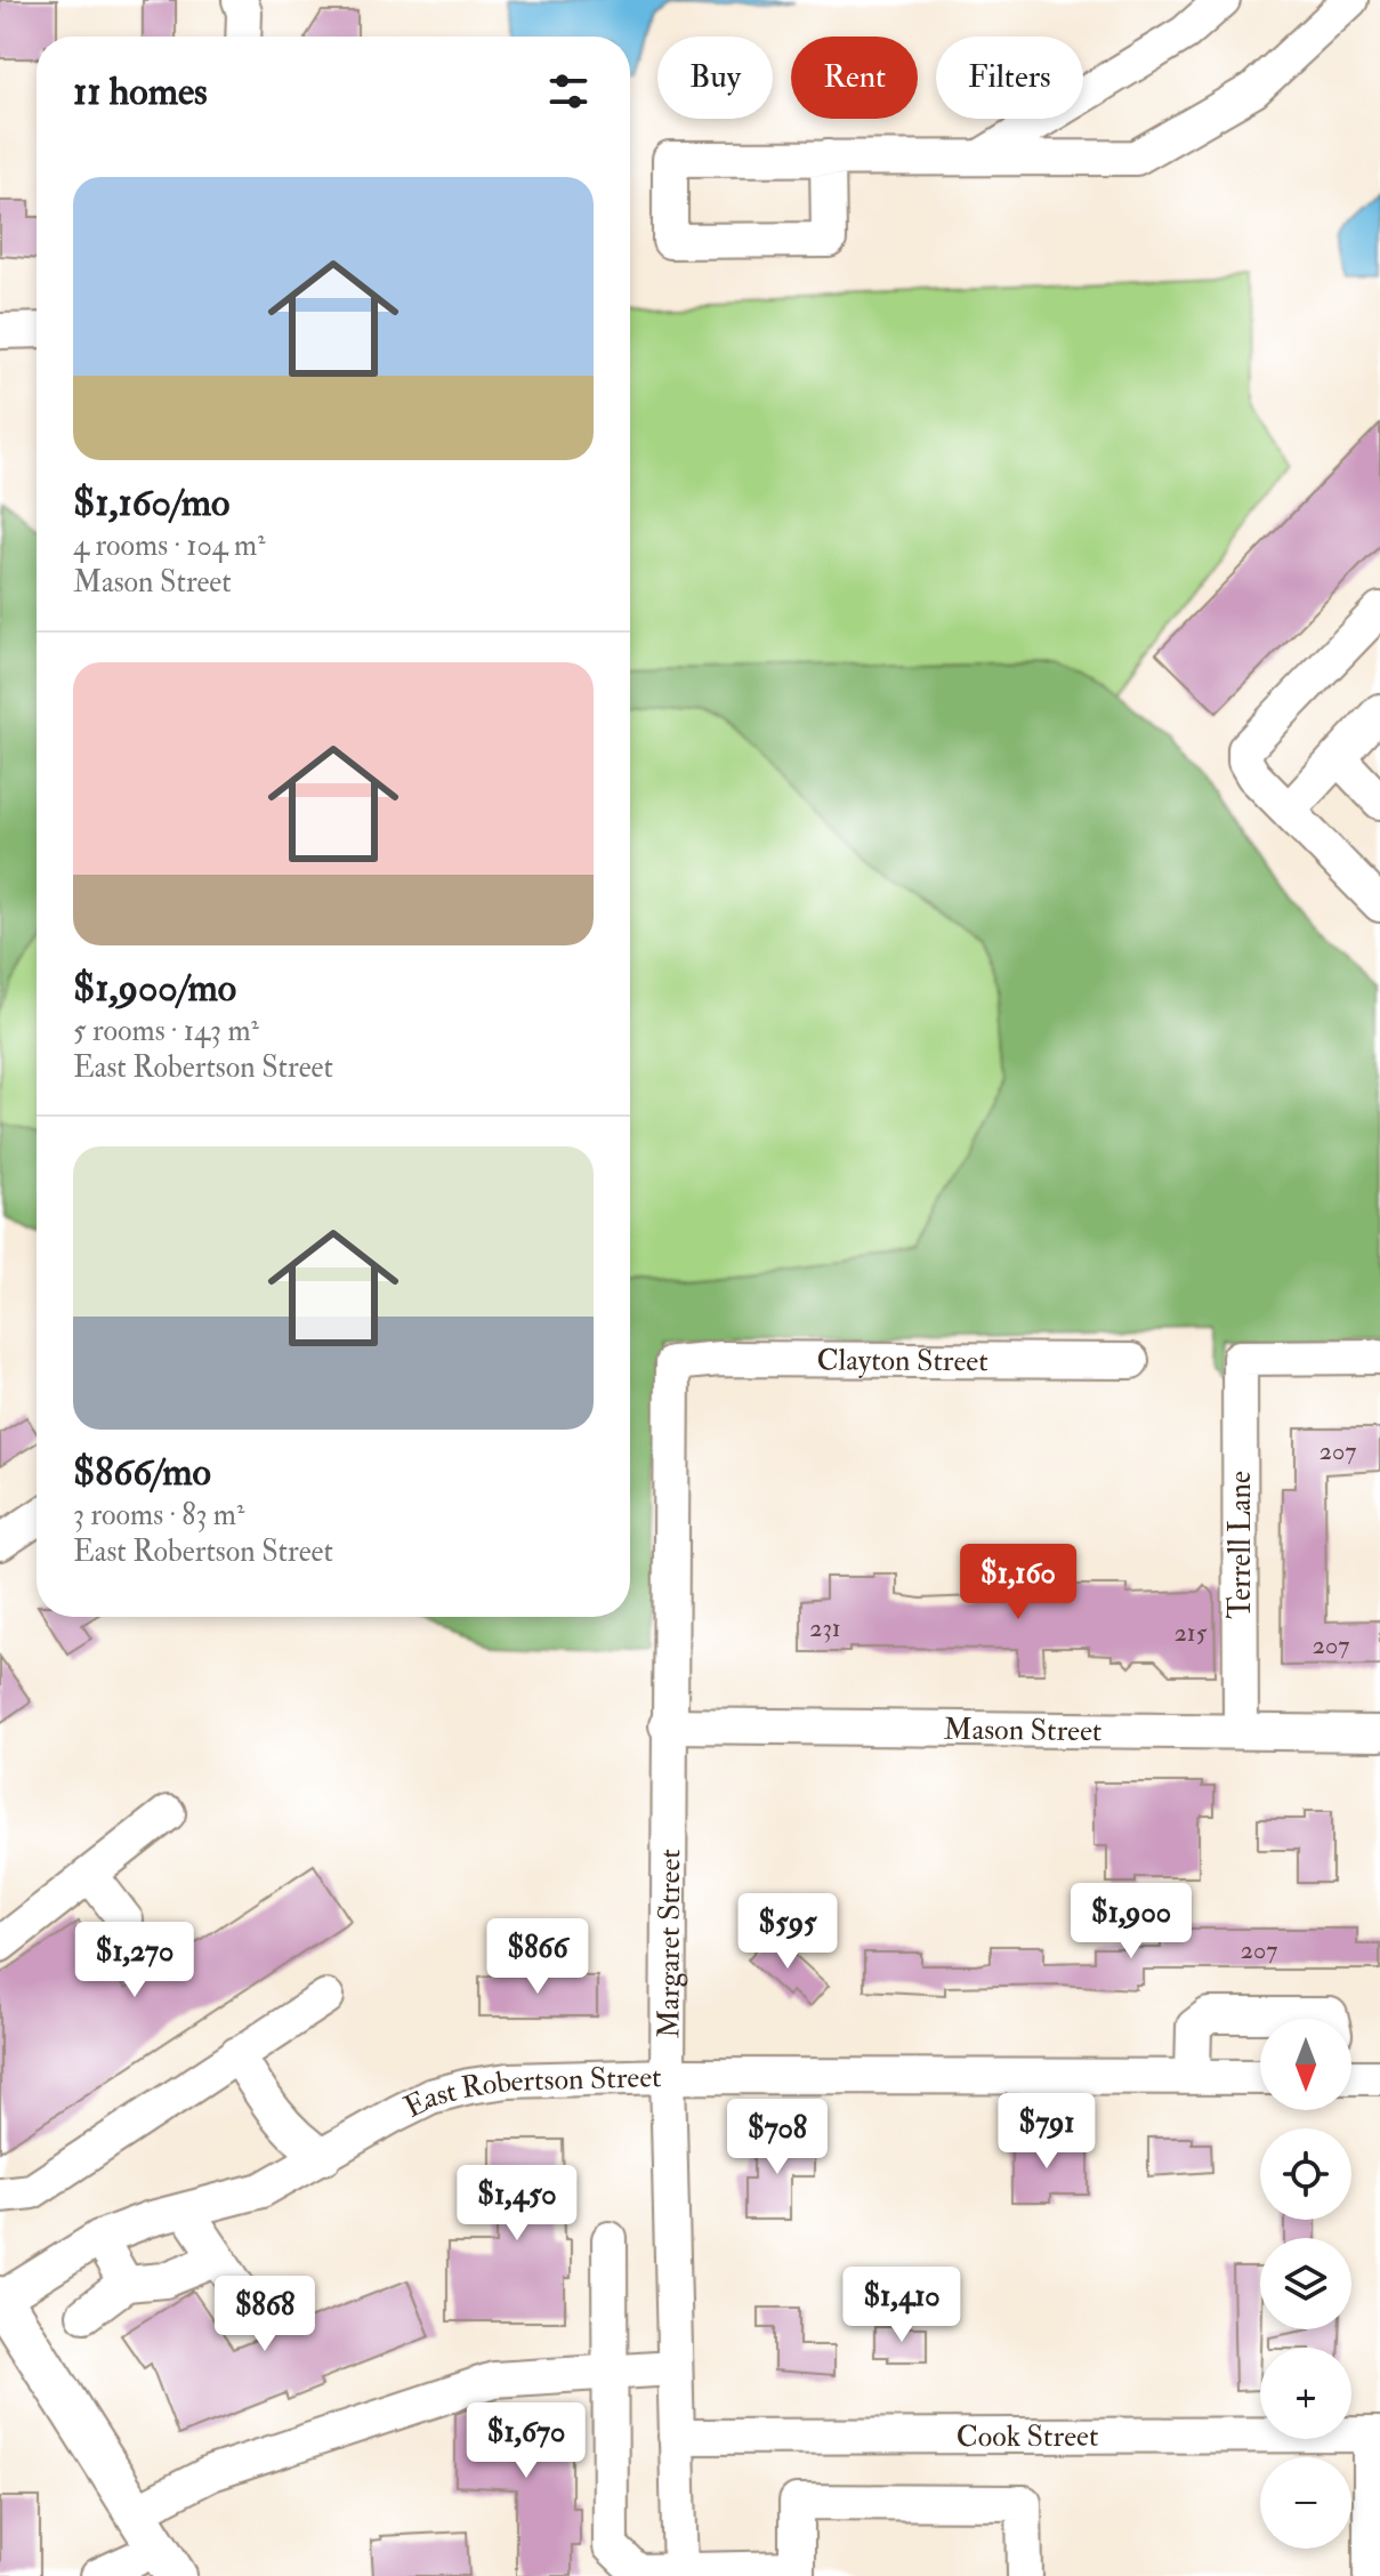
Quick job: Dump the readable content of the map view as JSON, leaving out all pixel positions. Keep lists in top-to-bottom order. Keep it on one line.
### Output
{"streets":{"street":["Clayton Street","Terrell Lane","Mason Street","Margaret Street","East Robertson Street","Cook Street"]},"crossings":[["Clayton Street","Margaret Street"],["Terrell Lane","Mason Street"],["Mason Street","Margaret Street"],["Margaret Street","East Robertson Street"],["Margaret Street","Cook Street"]],"house_numbers":["207","231","215","207","207"],"north":"bottom","page":{"chip":["Buy","Rent","Filters"],"heading":"11 homes","list":[{"name":"$1,160/mo","note":"4 rooms · 104 m² · Mason Street"},{"name":"$1,900/mo","note":"5 rooms · 143 m² · East Robertson Street"},{"name":"$866/mo","note":"3 rooms · 83 m² · East Robertson Street"}],"price":["$1,160","$1,900","$595","$866","$1,270","$791","$708","$1,450","$1,410","$868","$1,670"],"map_buttons":["+","−"]}}
